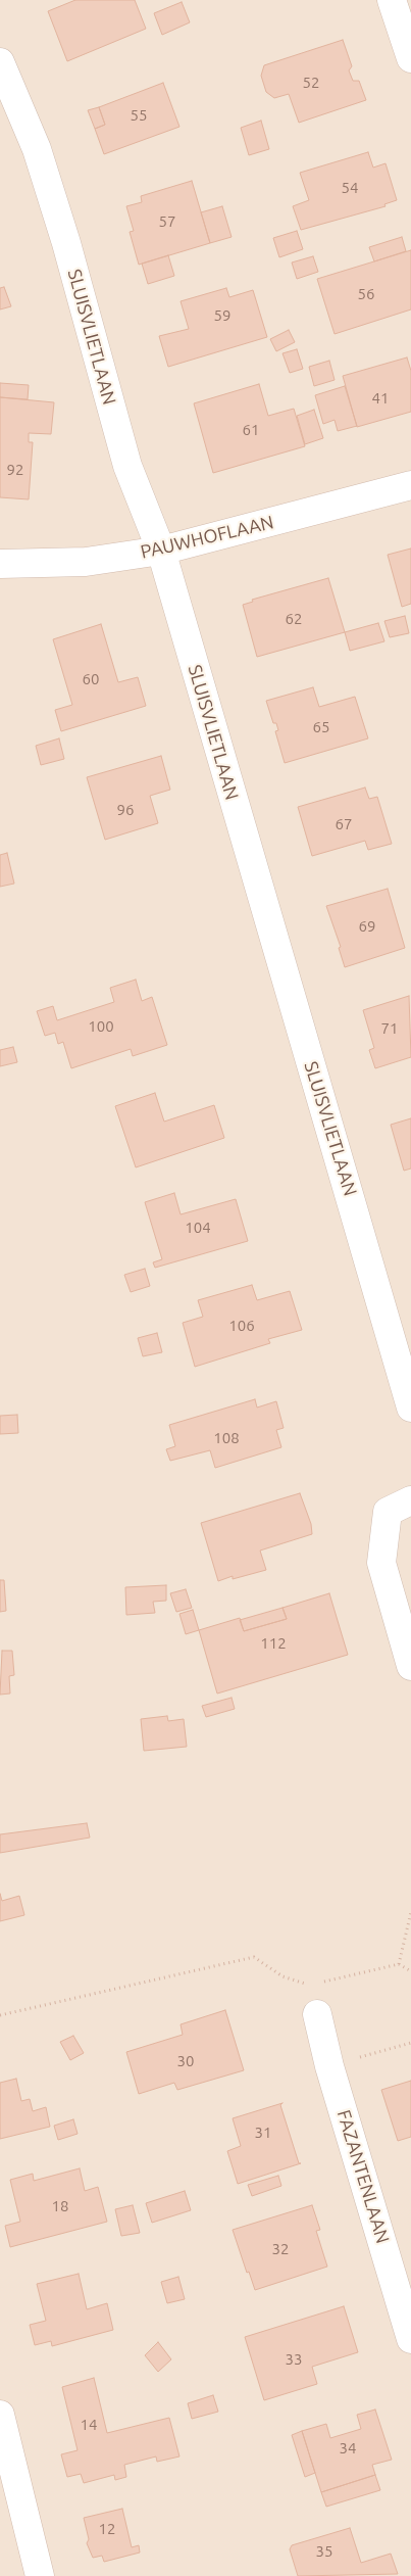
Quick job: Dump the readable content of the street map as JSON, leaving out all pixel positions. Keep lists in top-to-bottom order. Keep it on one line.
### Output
{"streets":{"street":["SLUISVLIETLAAN","PAUWHOFLAAN","FAZANTENLAAN"]},"crossings":[["SLUISVLIETLAAN","PAUWHOFLAAN"]],"house_numbers":["52","55","54","57","56","59","41","61","92","62","60","65","96","67","69","100","71","104","106","108","112","30","31","18","32","33","14","34","12","35"]}
